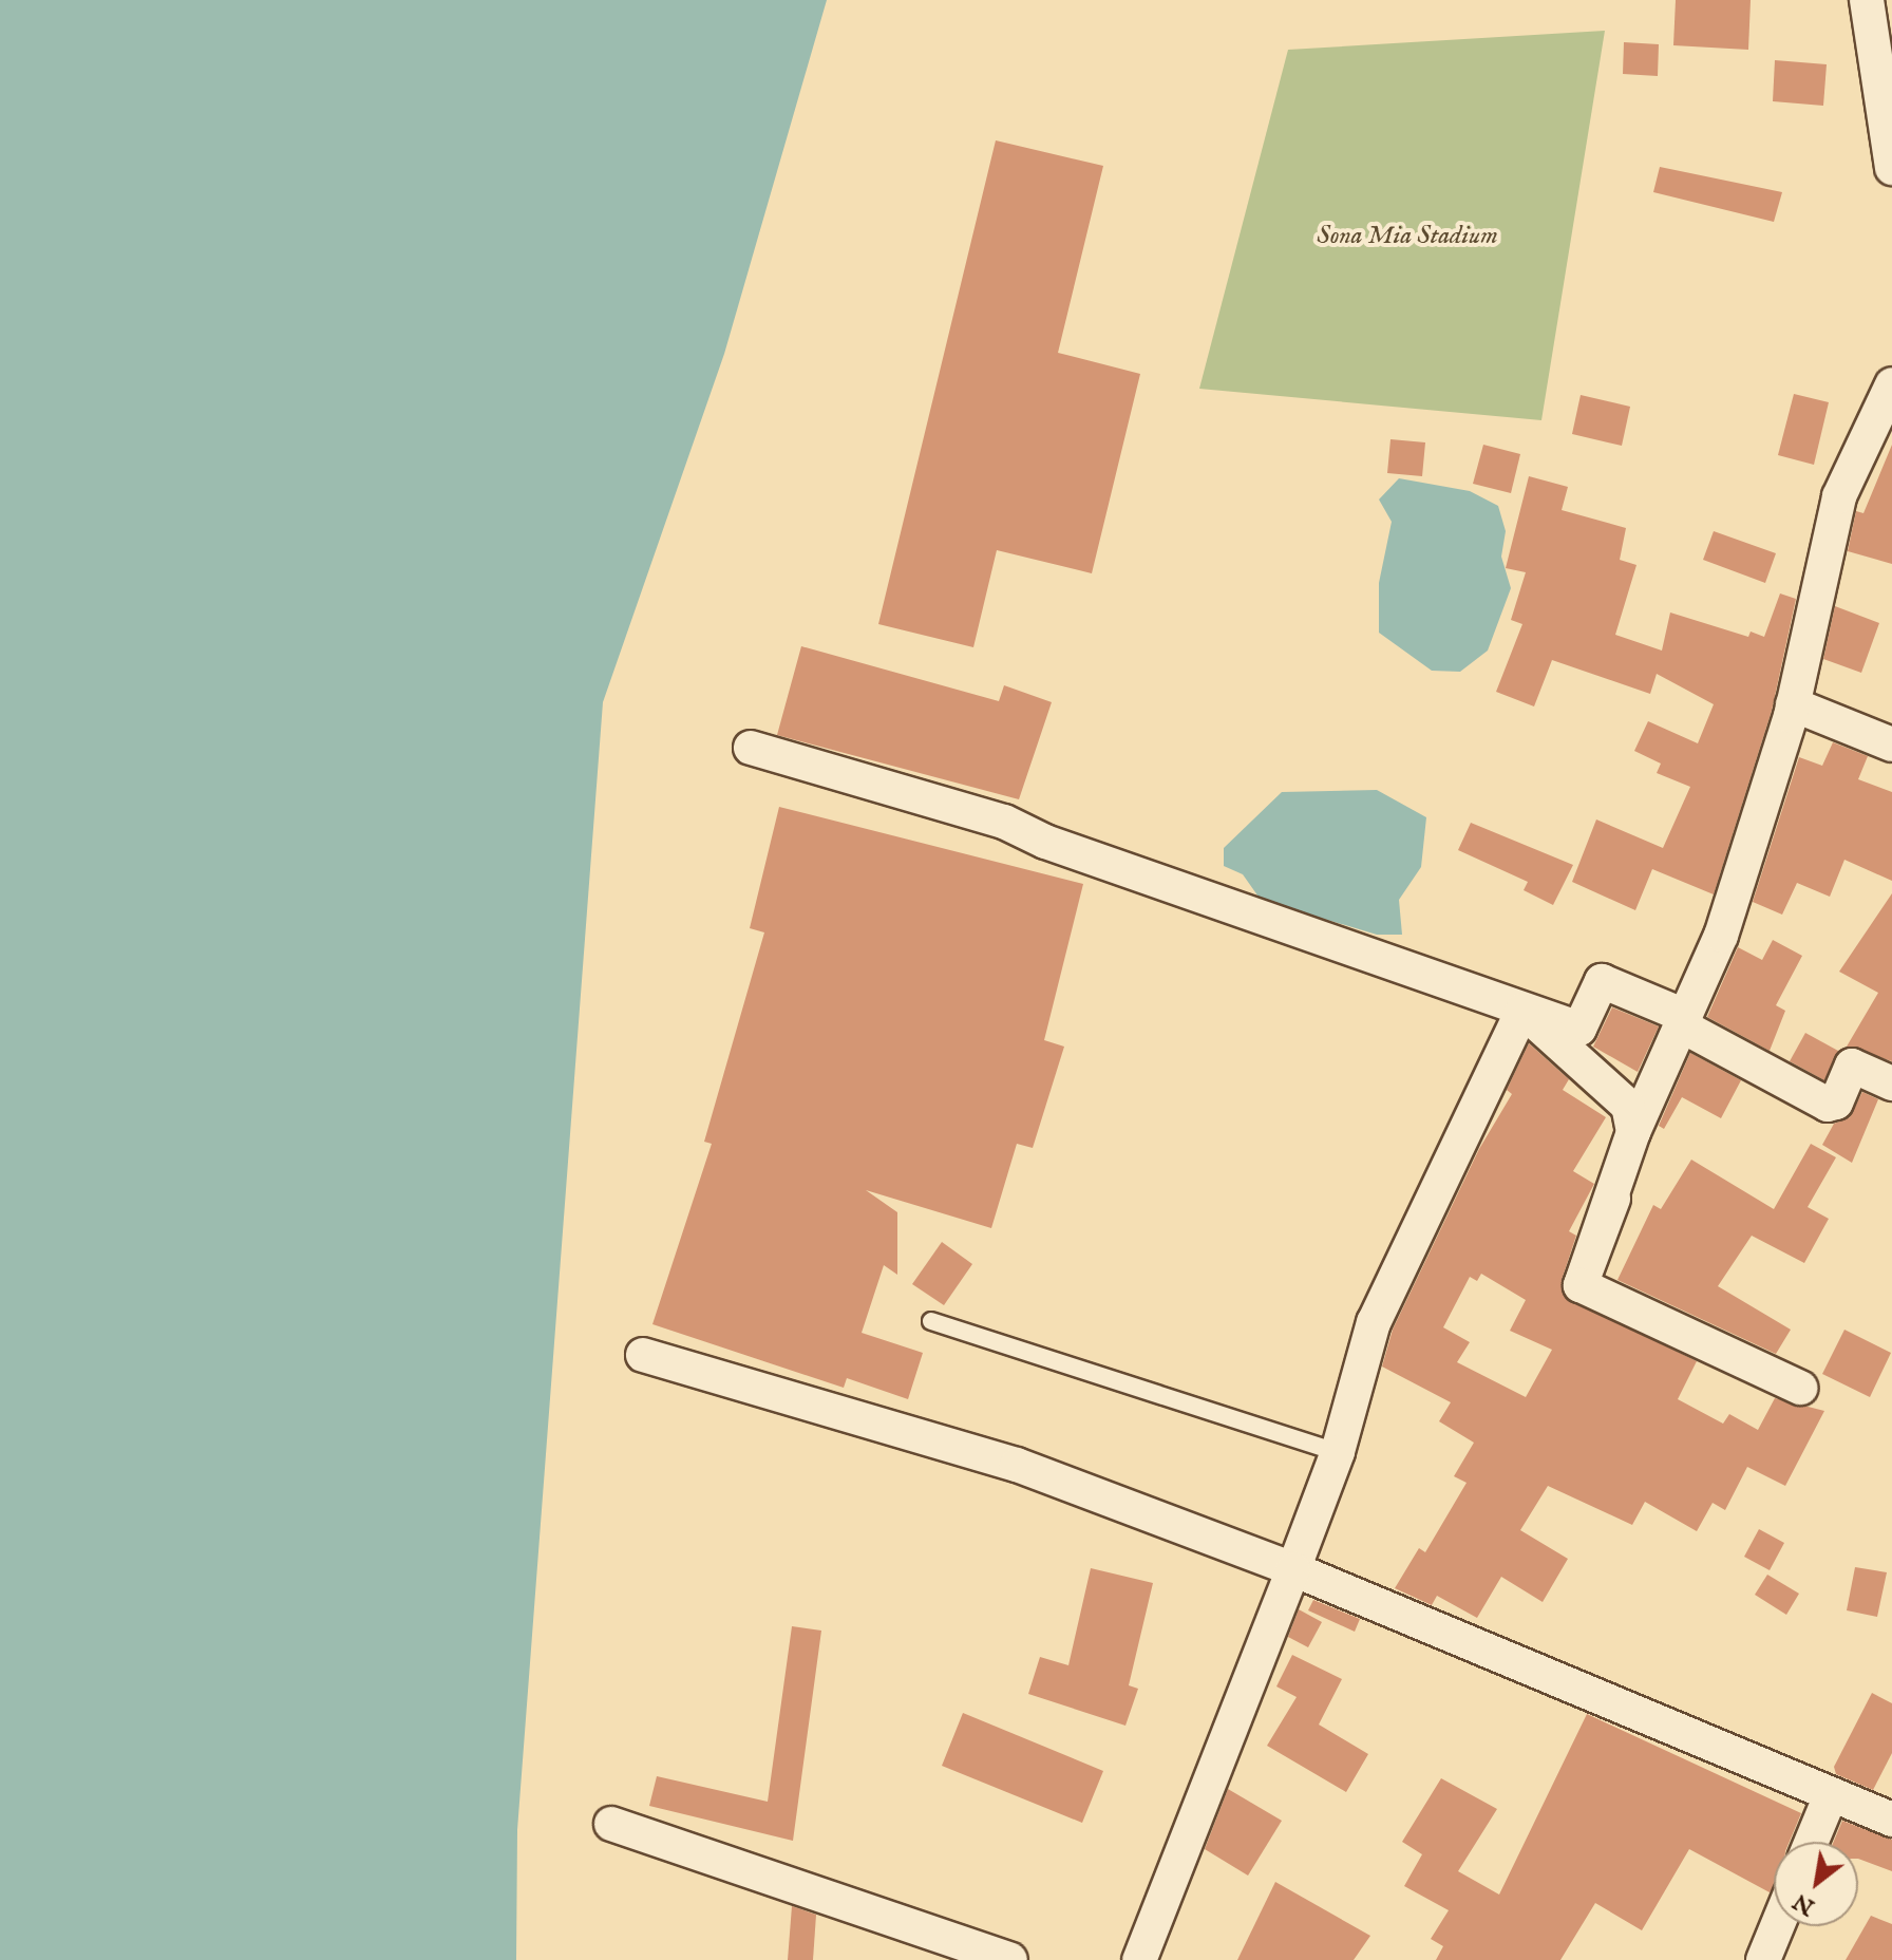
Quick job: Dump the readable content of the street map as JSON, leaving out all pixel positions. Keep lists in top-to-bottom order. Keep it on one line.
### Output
{"parks":["Sona Mia Stadium"],"north":"bottom left"}
